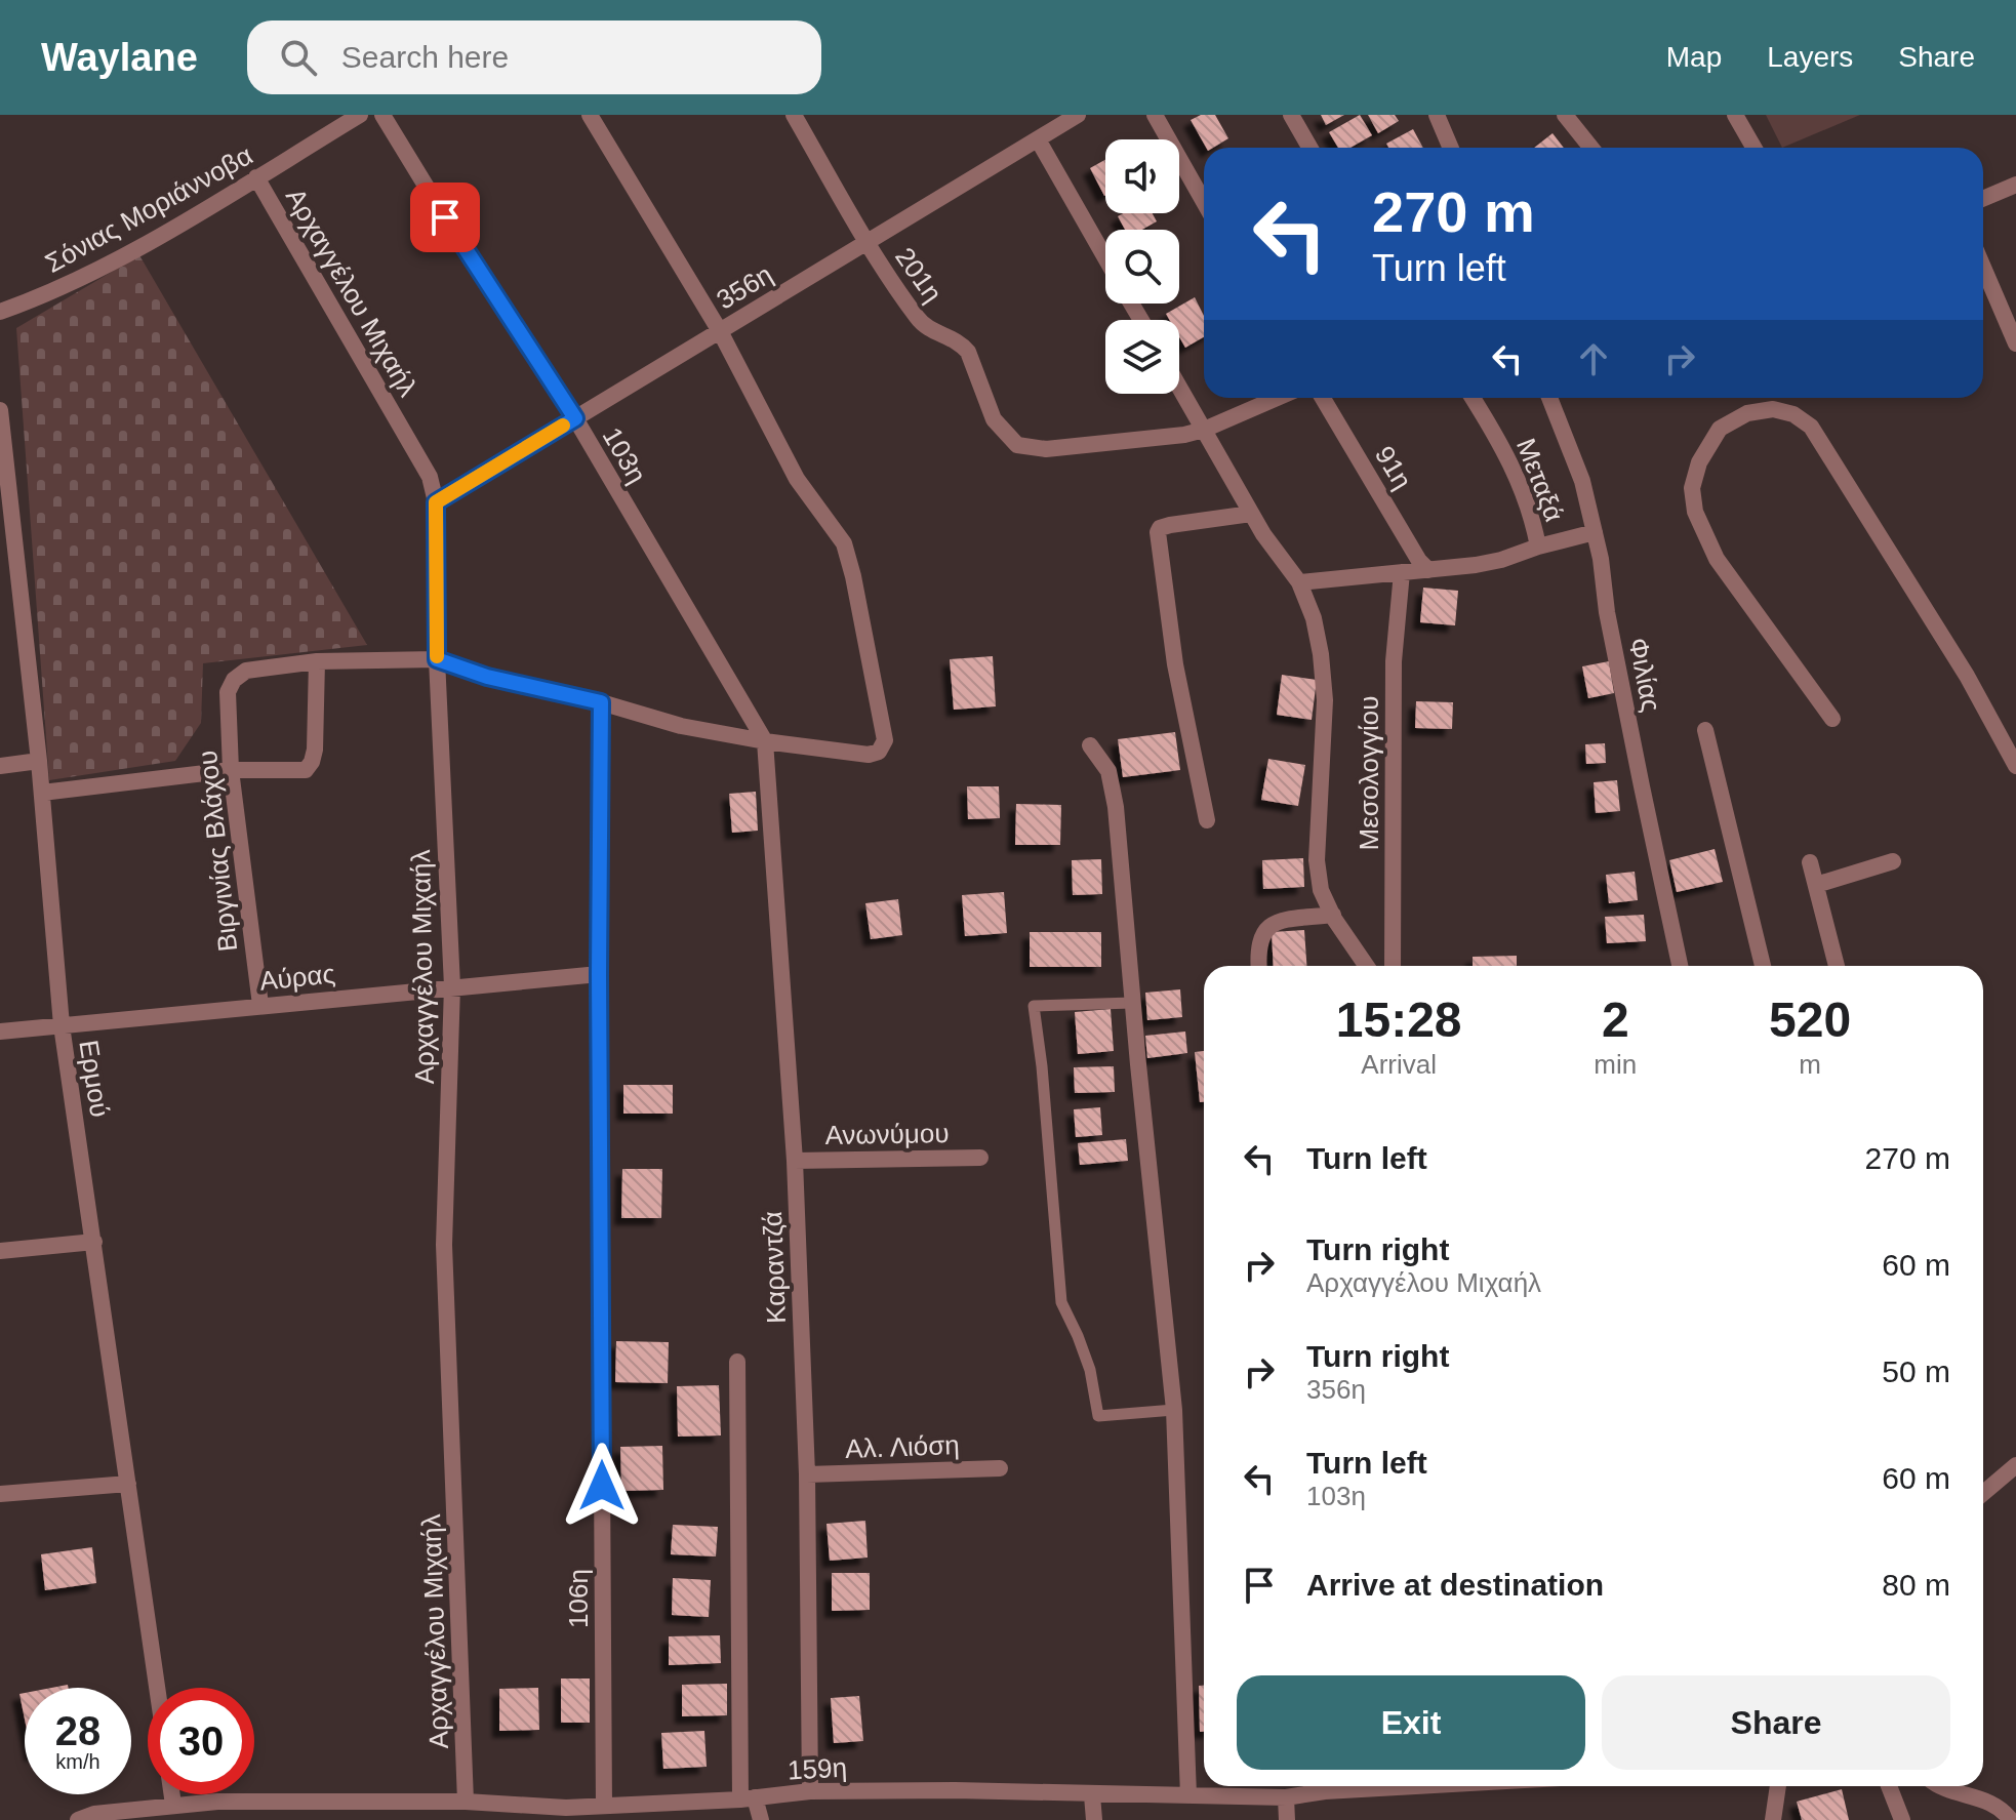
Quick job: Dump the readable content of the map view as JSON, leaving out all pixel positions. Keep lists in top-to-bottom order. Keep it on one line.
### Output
{"streets":{"street":["Σόνιας Μοριάννοβα","201η","356η","Αρχαγγέλου Μιχαήλ","103η","91η","Μεταξά","Φιλίας","Μεσολογγίου","Βιργινίας Βλάχου","Αύρας","Ερμού","Ανωνύμου","Καραντζά","Αλ. Λιόση","106η","159η"]},"crossings":[["Σόνιας Μοριάννοβα","Αρχαγγέλου Μιχαήλ"],["201η","356η"],["356η","Αρχαγγέλου Μιχαήλ"],["356η","103η"],["Αρχαγγέλου Μιχαήλ","Αύρας"],["Αρχαγγέλου Μιχαήλ","159η"],["103η","Καραντζά"],["Βιργινίας Βλάχου","Αύρας"],["Αύρας","Ερμού"],["Αύρας","106η"],["Ανωνύμου","Καραντζά"],["Καραντζά","Αλ. Λιόση"],["Καραντζά","159η"],["106η","159η"]],"page":{"header":"Waylane","search":"Search here","nav":["Map","Layers","Share"],"turn":["270 m","Turn left"],"eta":["15:28","Arrival","2","min","520","m"],"list":[{"name":"Turn left","value":"270 m"},{"name":"Turn right","note":"Αρχαγγέλου Μιχαήλ","value":"60 m"},{"name":"Turn right","note":"356η","value":"50 m"},{"name":"Turn left","note":"103η","value":"60 m"},{"name":"Arrive at destination","value":"80 m"}],"buttons":["Exit","Share"],"speed":"28 km/h","limit":"30"}}
